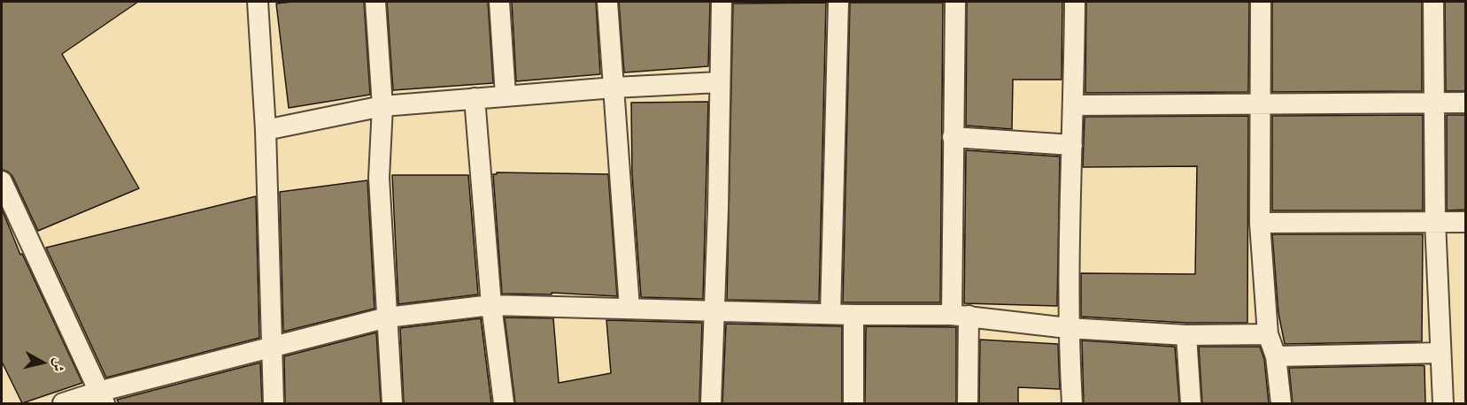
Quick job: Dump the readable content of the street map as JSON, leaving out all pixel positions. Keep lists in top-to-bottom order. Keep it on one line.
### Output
{"north":"right"}
